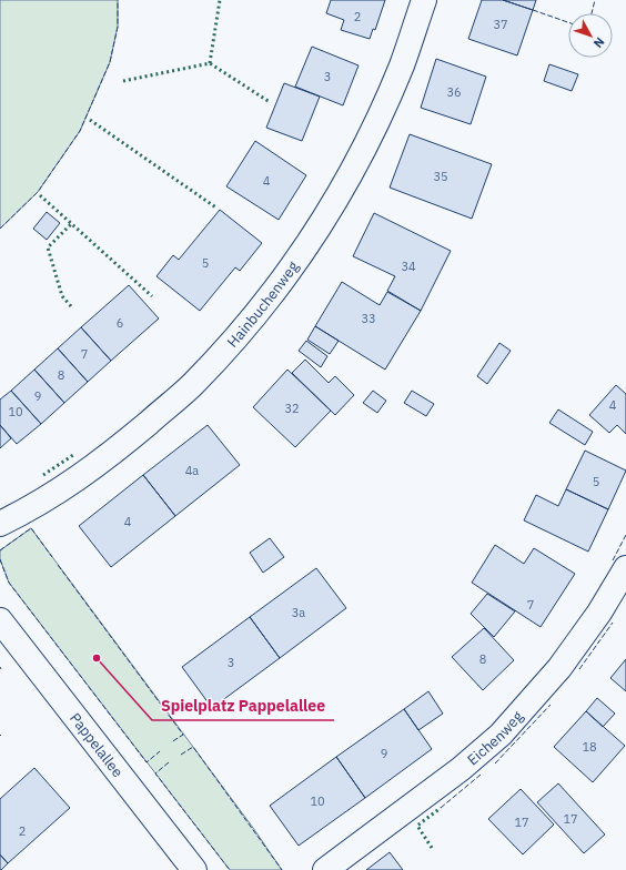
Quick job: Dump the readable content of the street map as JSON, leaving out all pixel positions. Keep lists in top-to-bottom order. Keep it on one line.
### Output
{"streets":{"street":["Hainbuchenweg","Eichenweg","Pappelallee"]},"places":["Spielplatz Pappelallee"],"house_numbers":["2","37","3","36","35","4","5","34","33","6","7","8","9","4","32","10","4a","5","4","7","3a","8","3","18","9","10","17","17","2"],"north":"bottom right"}
